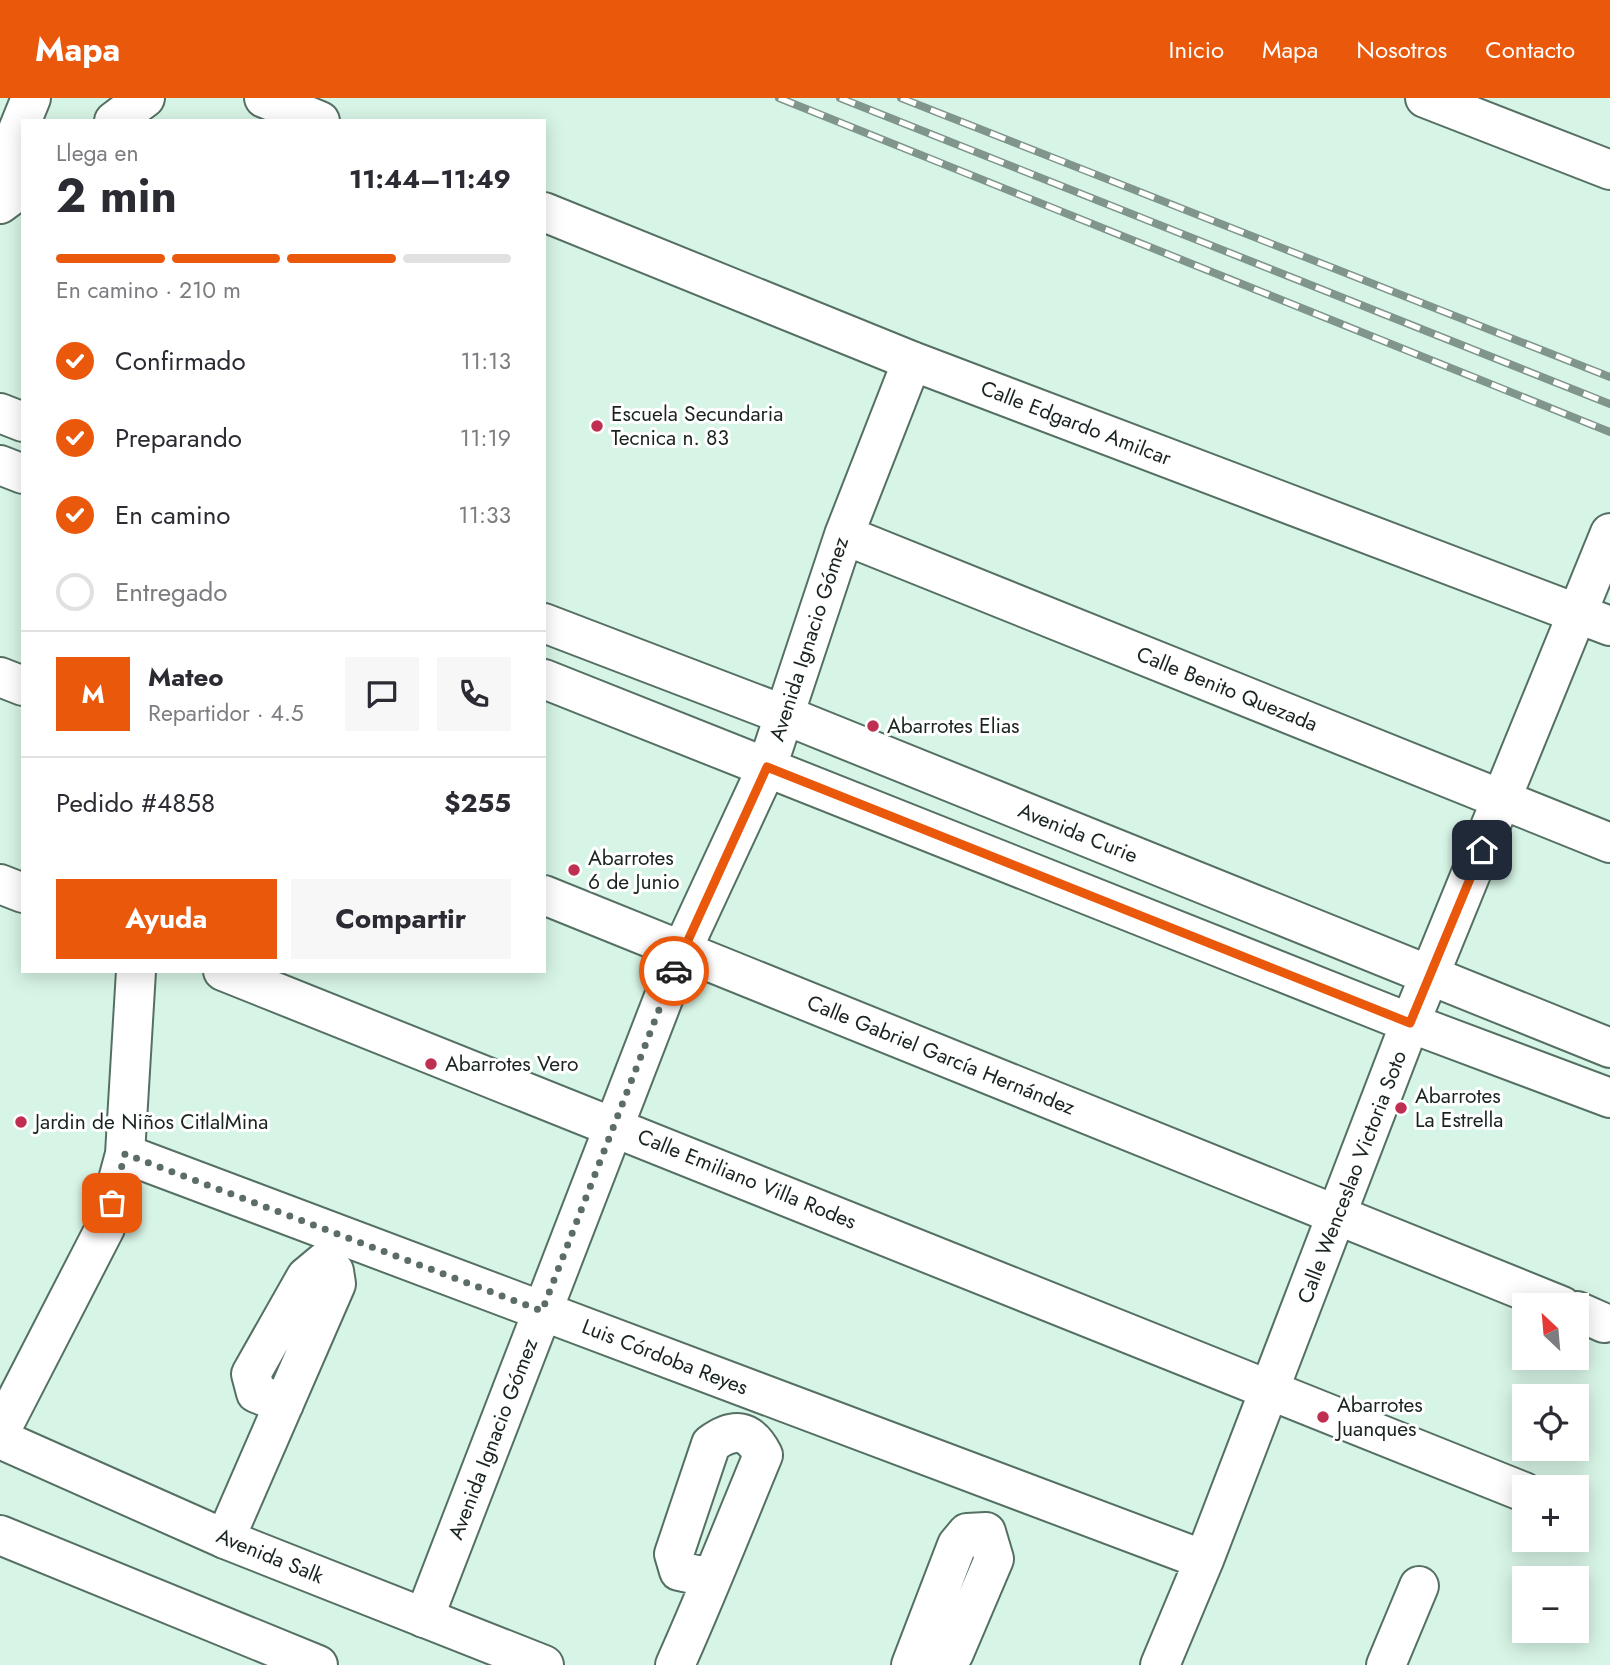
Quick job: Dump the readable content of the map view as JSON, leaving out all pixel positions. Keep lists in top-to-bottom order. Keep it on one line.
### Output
{"streets":{"street":["Calle Edgardo Amilcar","Avenida Ignacio Gómez","Calle Benito Quezada","Avenida Curie","Calle Gabriel García Hernández","Calle Wenceslao Victoria Soto","Calle Emiliano Villa Rodes","Luis Córdoba Reyes","Avenida Salk"]},"crossings":[["Calle Edgardo Amilcar","Avenida Ignacio Gómez"],["Calle Edgardo Amilcar","Calle Wenceslao Victoria Soto"],["Avenida Ignacio Gómez","Calle Benito Quezada"],["Avenida Ignacio Gómez","Avenida Curie"],["Avenida Ignacio Gómez","Calle Gabriel García Hernández"],["Avenida Ignacio Gómez","Calle Emiliano Villa Rodes"],["Avenida Ignacio Gómez","Luis Córdoba Reyes"],["Avenida Ignacio Gómez","Avenida Salk"],["Calle Benito Quezada","Calle Wenceslao Victoria Soto"],["Avenida Curie","Calle Wenceslao Victoria Soto"],["Calle Gabriel García Hernández","Calle Wenceslao Victoria Soto"],["Calle Wenceslao Victoria Soto","Calle Emiliano Villa Rodes"],["Calle Wenceslao Victoria Soto","Luis Córdoba Reyes"]],"places":["Escuela Secundaria Tecnica n. 83","Abarrotes Elias","Abarrotes 6 de Junio","Abarrotes Vero","Abarrotes La Estrella","Jardin de Niños CitlalMina","Abarrotes Juanques"],"north":"top left","page":{"header":"Mapa","nav":["Inicio","Mapa","Nosotros","Contacto"],"heading":["2 min","Llega en","11:44–11:49"],"panel":["Mateo","Repartidor · 4.5","Pedido #4858","$255"],"bar":"En camino · 210 m","list":[["Confirmado","11:13"],["Preparando","11:19"],["En camino","11:33"],"Entregado"],"round":"M","buttons":["Ayuda","Compartir"],"map_buttons":["+","−"]}}
